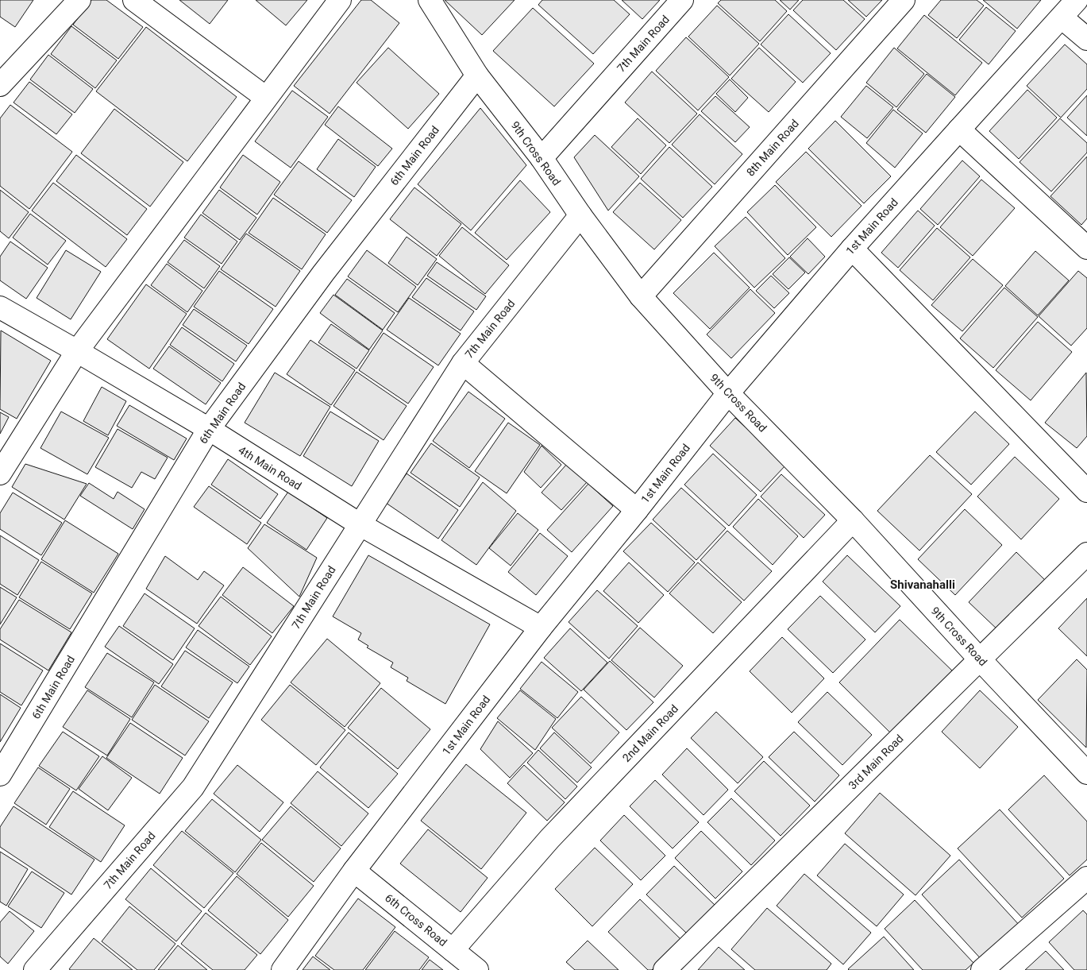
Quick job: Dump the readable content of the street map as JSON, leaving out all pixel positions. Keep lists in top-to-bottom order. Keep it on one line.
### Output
{"streets":{"street":["7th Main Road","8th Main Road","9th Cross Road","6th Main Road","1st Main Road","4th Main Road","2nd Main Road","3rd Main Road","6th Cross Road"]},"crossings":[["7th Main Road","9th Cross Road"],["7th Main Road","4th Main Road"],["8th Main Road","9th Cross Road"],["9th Cross Road","6th Main Road"],["9th Cross Road","1st Main Road"],["9th Cross Road","2nd Main Road"],["9th Cross Road","3rd Main Road"],["6th Main Road","4th Main Road"],["1st Main Road","4th Main Road"],["1st Main Road","6th Cross Road"],["2nd Main Road","6th Cross Road"]],"districts":["Shivanahalli"]}
